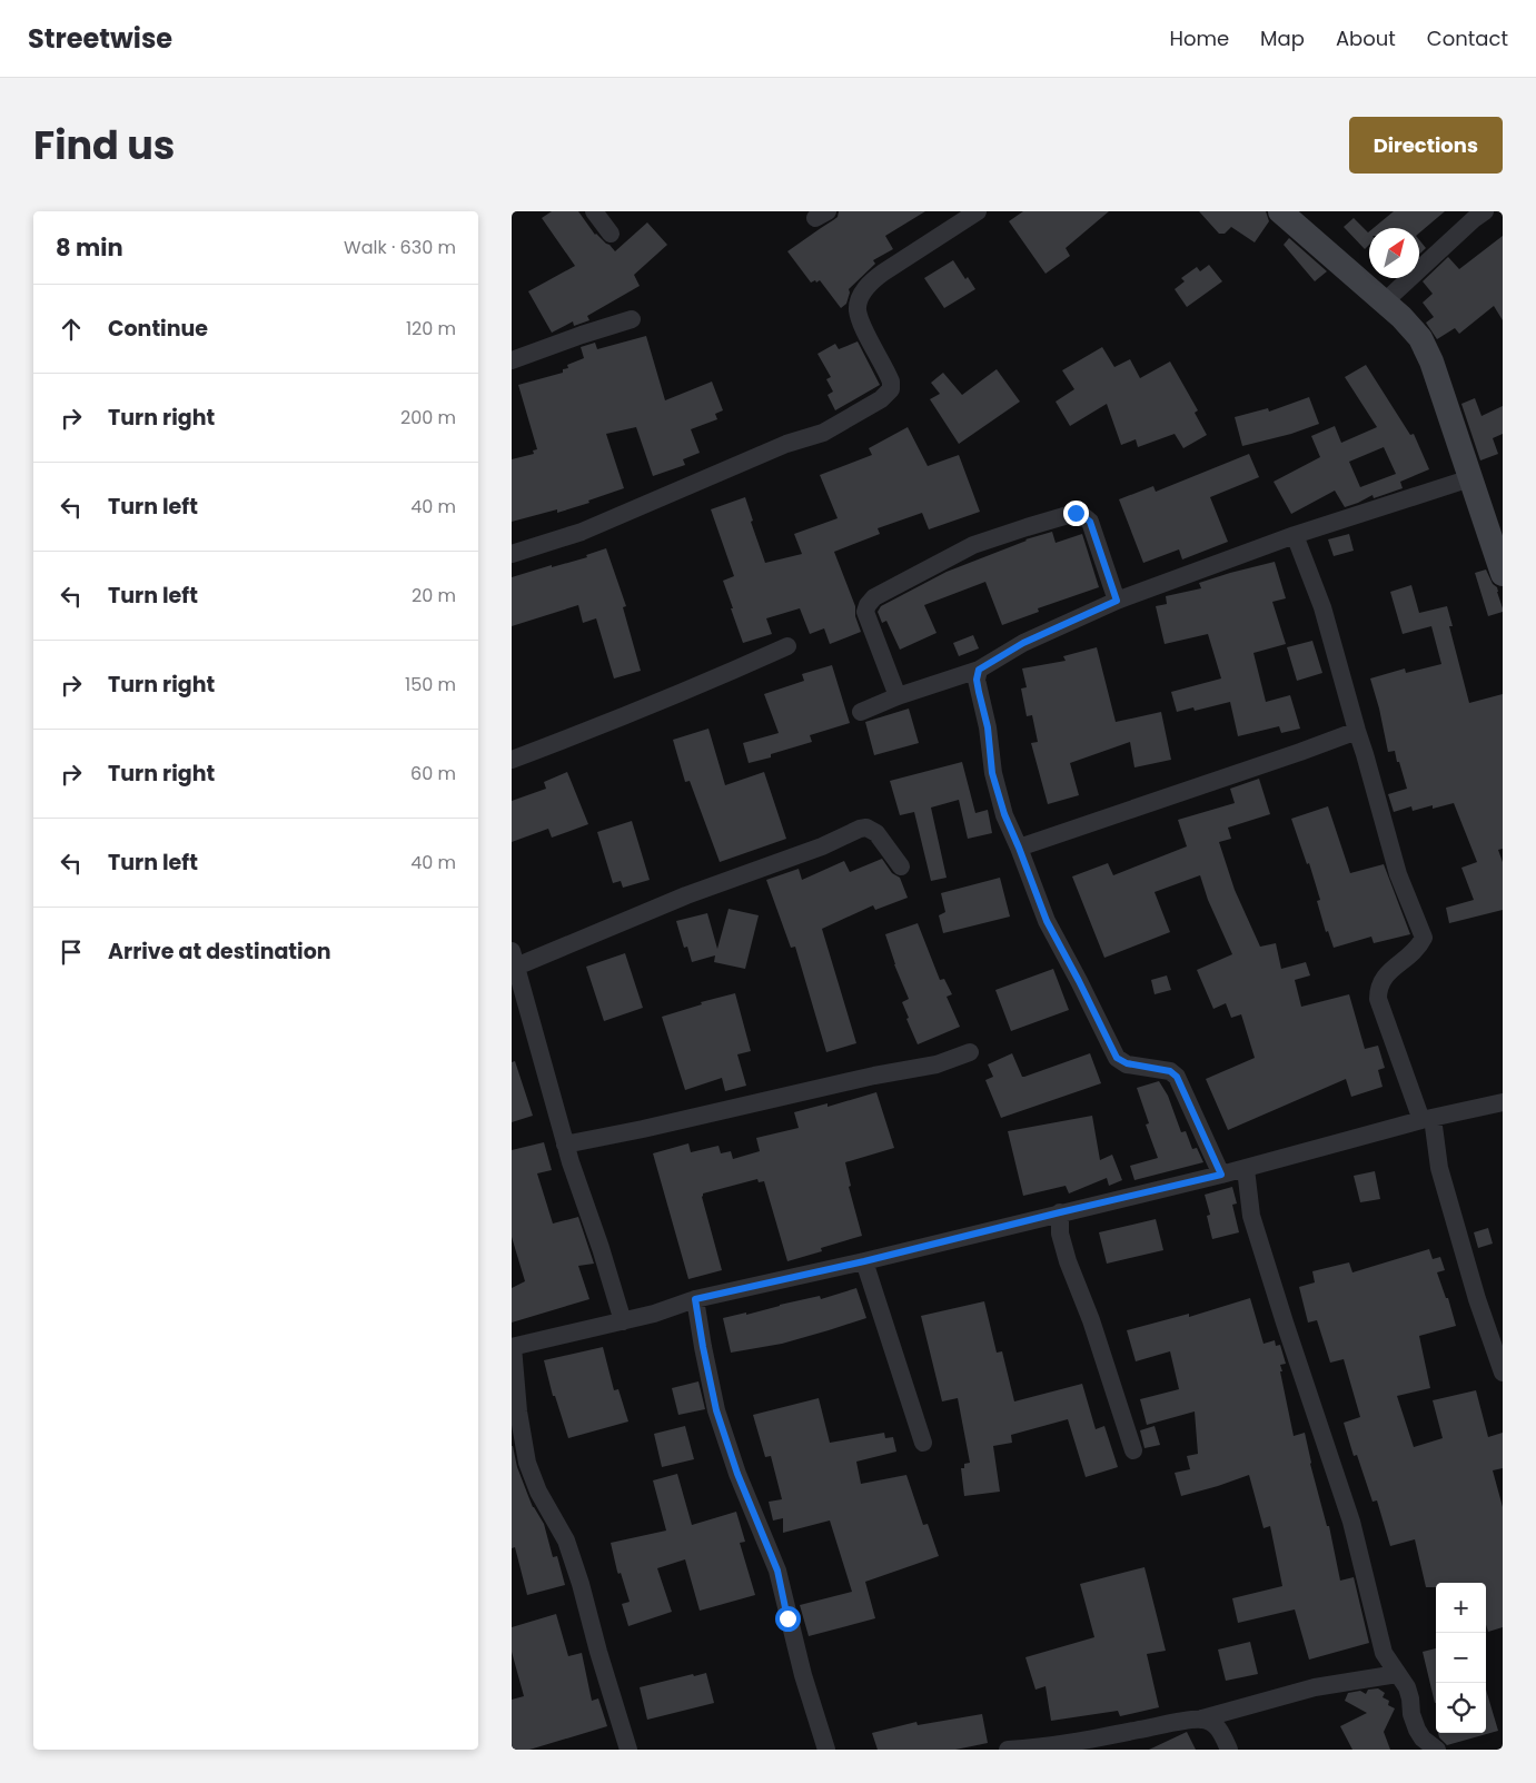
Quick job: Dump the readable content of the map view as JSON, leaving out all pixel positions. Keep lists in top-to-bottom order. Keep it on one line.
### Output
{"north":"top right","page":{"header":"Streetwise","nav":["Home","Map","About","Contact"],"title":"Find us","buttons":"Directions","heading":["8 min","Walk · 630 m"],"list":[["Continue","120 m"],["Turn right","200 m"],["Turn left","40 m"],["Turn left","20 m"],["Turn right","150 m"],["Turn right","60 m"],["Turn left","40 m"],"Arrive at destination"],"map_buttons":["+","−"]}}
